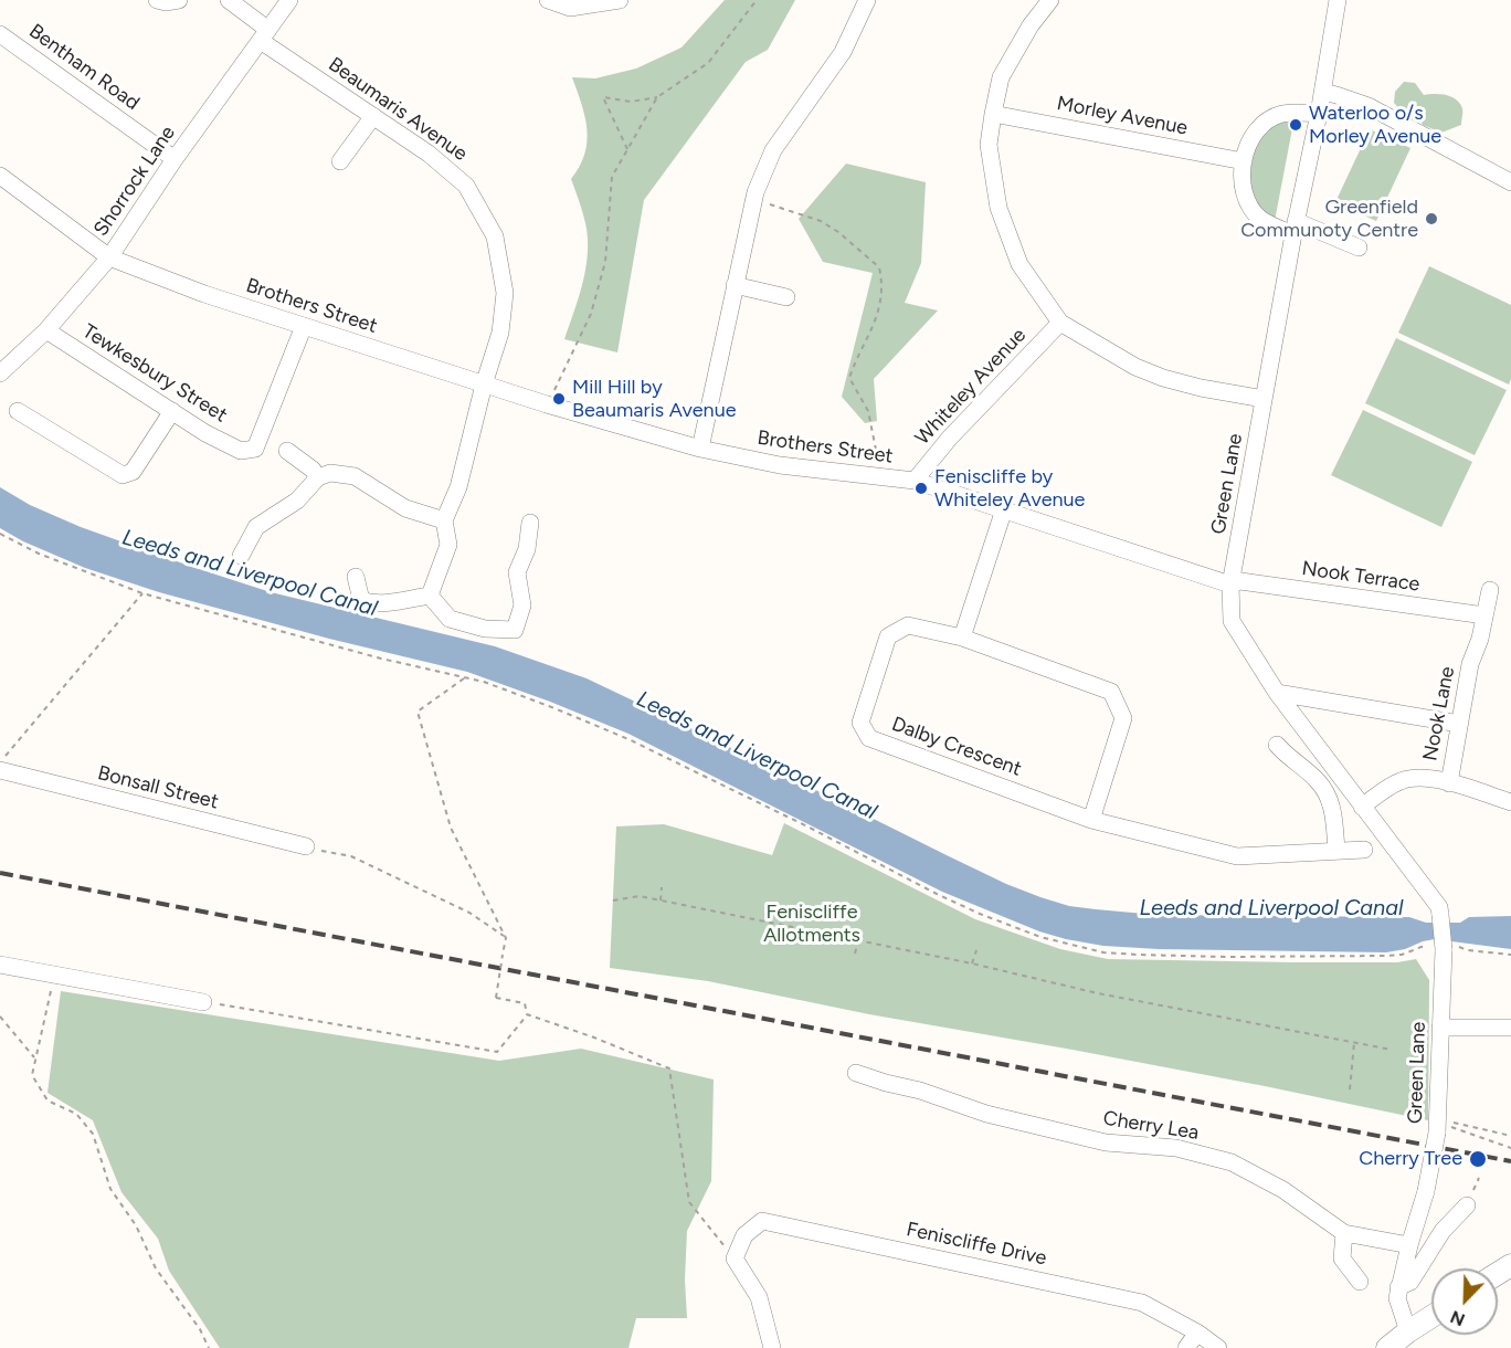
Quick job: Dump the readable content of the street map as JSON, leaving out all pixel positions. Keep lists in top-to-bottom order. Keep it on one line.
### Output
{"streets":{"street":["Bentham Road","Beaumaris Avenue","Morley Avenue","Shorrock Lane","Brothers Street","Tewkesbury Street","Whiteley Avenue","Green Lane","Nook Terrace","Nook Lane","Dalby Crescent","Bonsall Street","Cherry Lea","Feniscliffe Drive"]},"crossings":[["Bentham Road","Shorrock Lane"],["Beaumaris Avenue","Shorrock Lane"],["Beaumaris Avenue","Brothers Street"],["Shorrock Lane","Brothers Street"],["Shorrock Lane","Tewkesbury Street"],["Brothers Street","Tewkesbury Street"],["Brothers Street","Whiteley Avenue"],["Brothers Street","Green Lane"],["Brothers Street","Nook Terrace"],["Green Lane","Nook Terrace"],["Green Lane","Cherry Lea"],["Nook Terrace","Nook Lane"]],"water":["Leeds and Liverpool Canal"],"parks":["Feniscliffe Allotments"],"places":["Waterloo o/s Morley Avenue","Greenfield Communoty Centre","Mill Hill by Beaumaris Avenue","Feniscliffe by Whiteley Avenue","Cherry Tree"],"north":"bottom left"}
